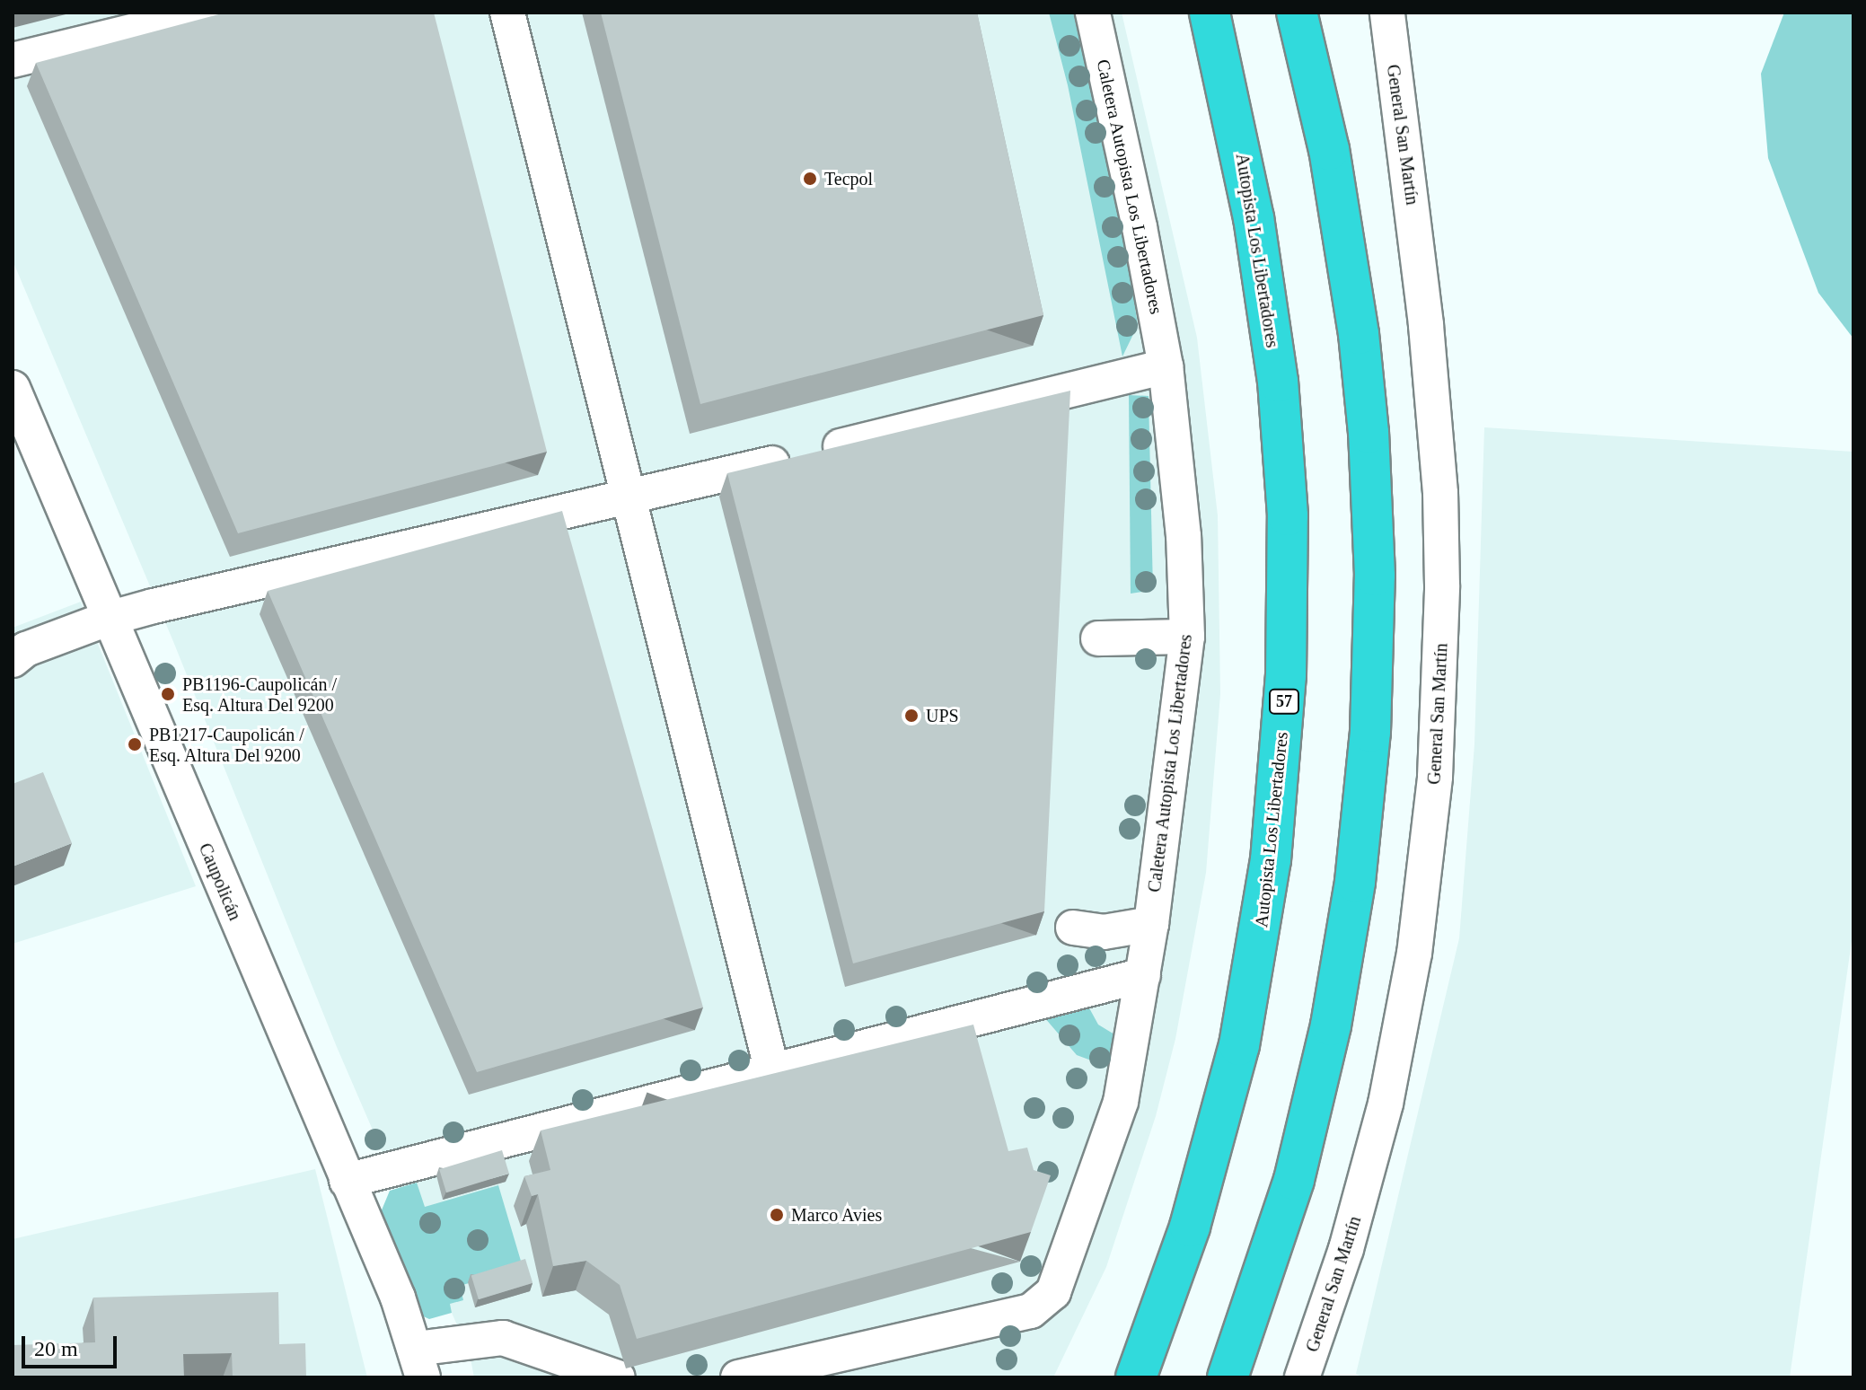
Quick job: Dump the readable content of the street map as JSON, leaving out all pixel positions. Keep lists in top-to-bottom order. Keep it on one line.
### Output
{"streets":{"highway":["Autopista Los Libertadores","57"],"street":["General San Martín","Caletera Autopista Los Libertadores","Caupolicán"]},"places":["Tecpol","PB1196-Caupolicán / Esq. Altura Del 9200","UPS","PB1217-Caupolicán / Esq. Altura Del 9200","Marco Avies"],"scale_bar":"20 m"}
